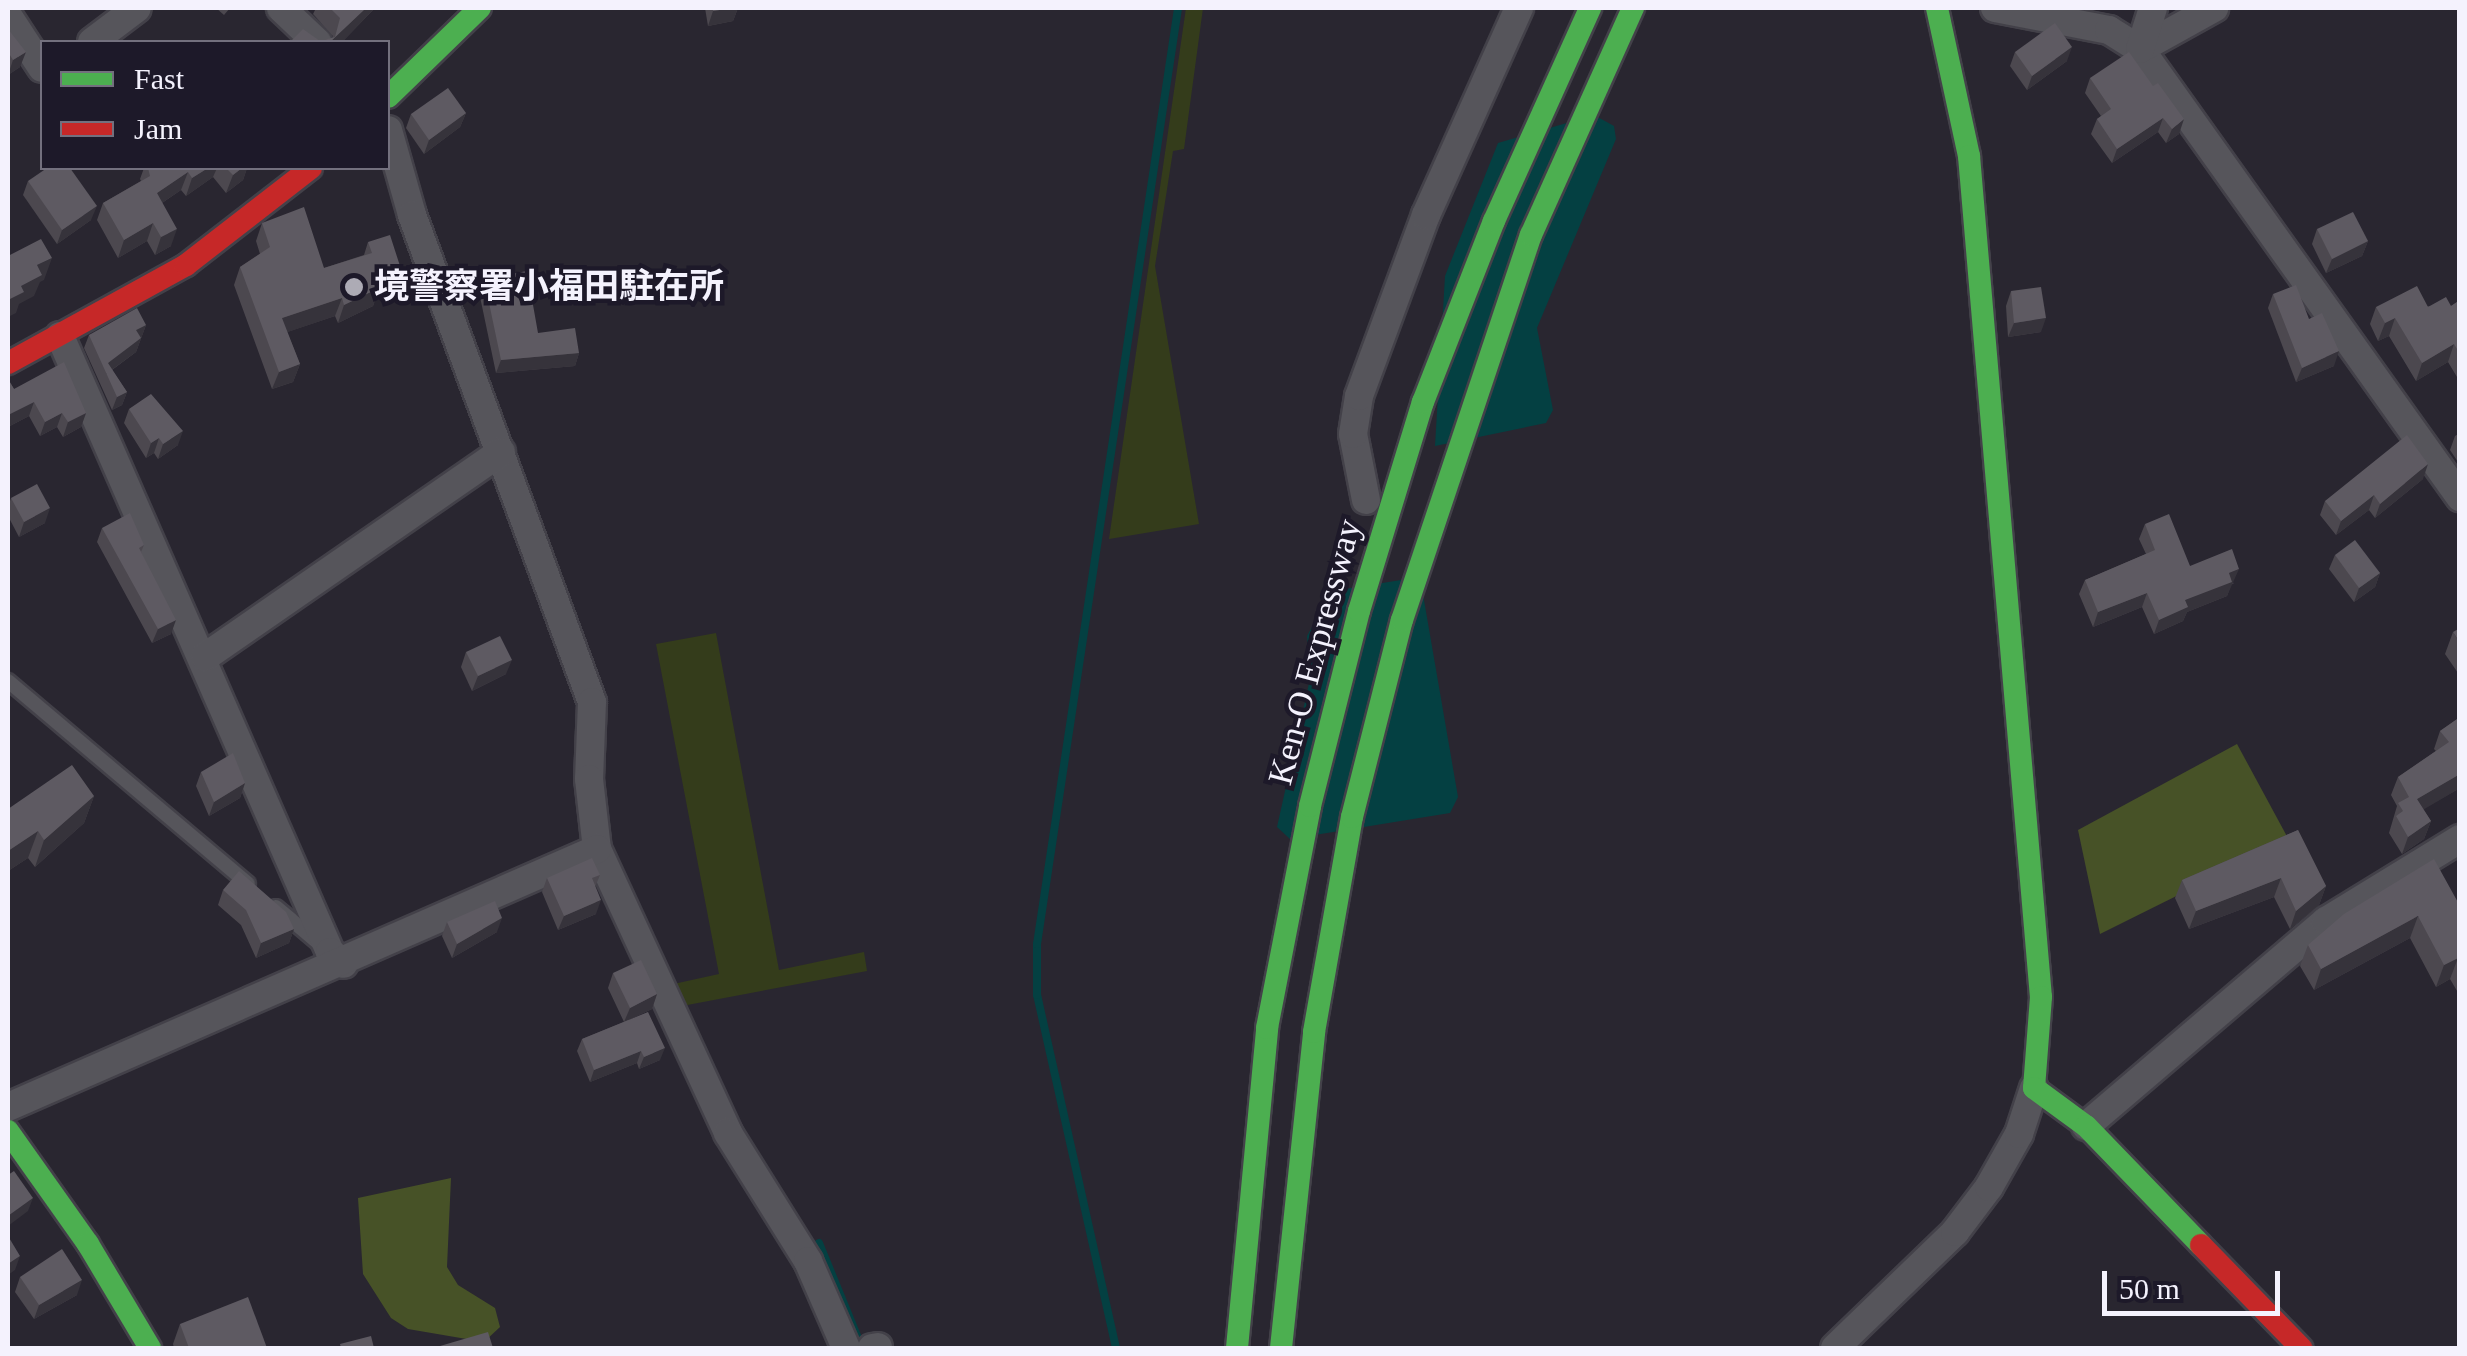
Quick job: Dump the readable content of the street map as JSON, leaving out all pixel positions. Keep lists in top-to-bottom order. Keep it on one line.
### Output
{"streets":{"main road":["Ken-O Expressway"]},"places":["境警察署小福田駐在所"],"legend":["Fast","Jam"],"scale_bar":"50 m"}
